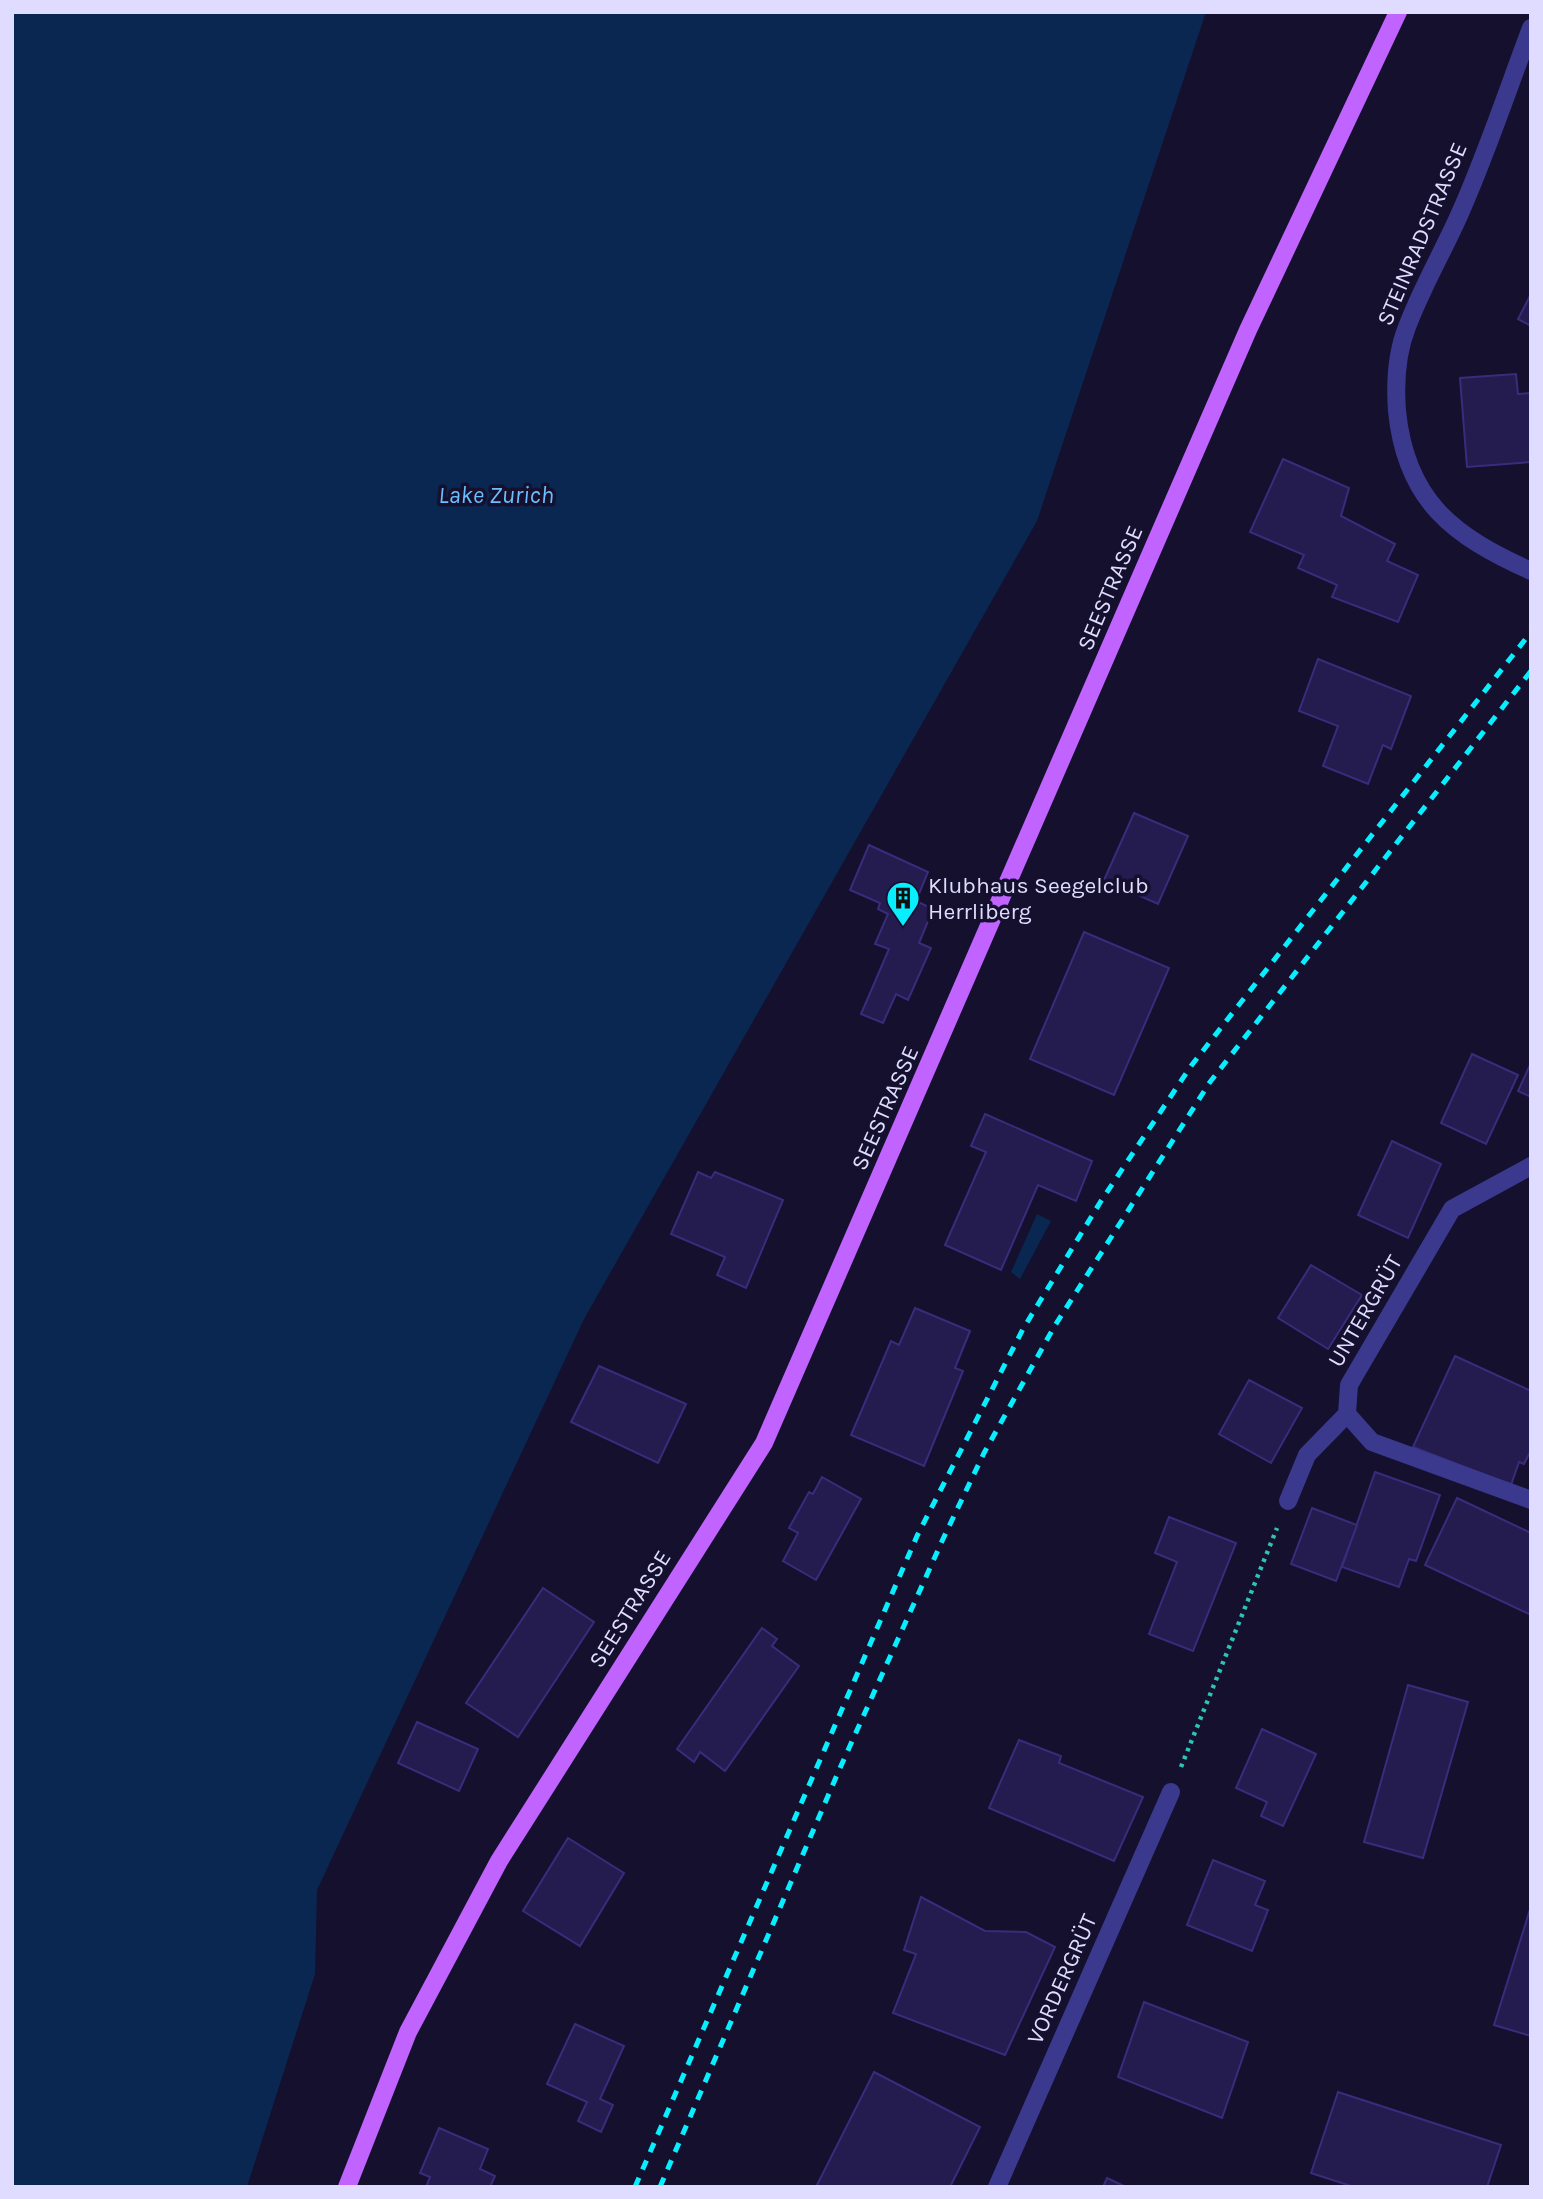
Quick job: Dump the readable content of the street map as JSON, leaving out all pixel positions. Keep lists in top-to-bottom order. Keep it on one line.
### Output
{"streets":{"main road":["SEESTRASSE"],"street":["STEINRADSTRASSE","UNTERGRÜT","VORDERGRÜT"]},"water":["Lake Zurich"],"places":{"building":["Klubhaus Seegelclub Herrliberg"]}}
